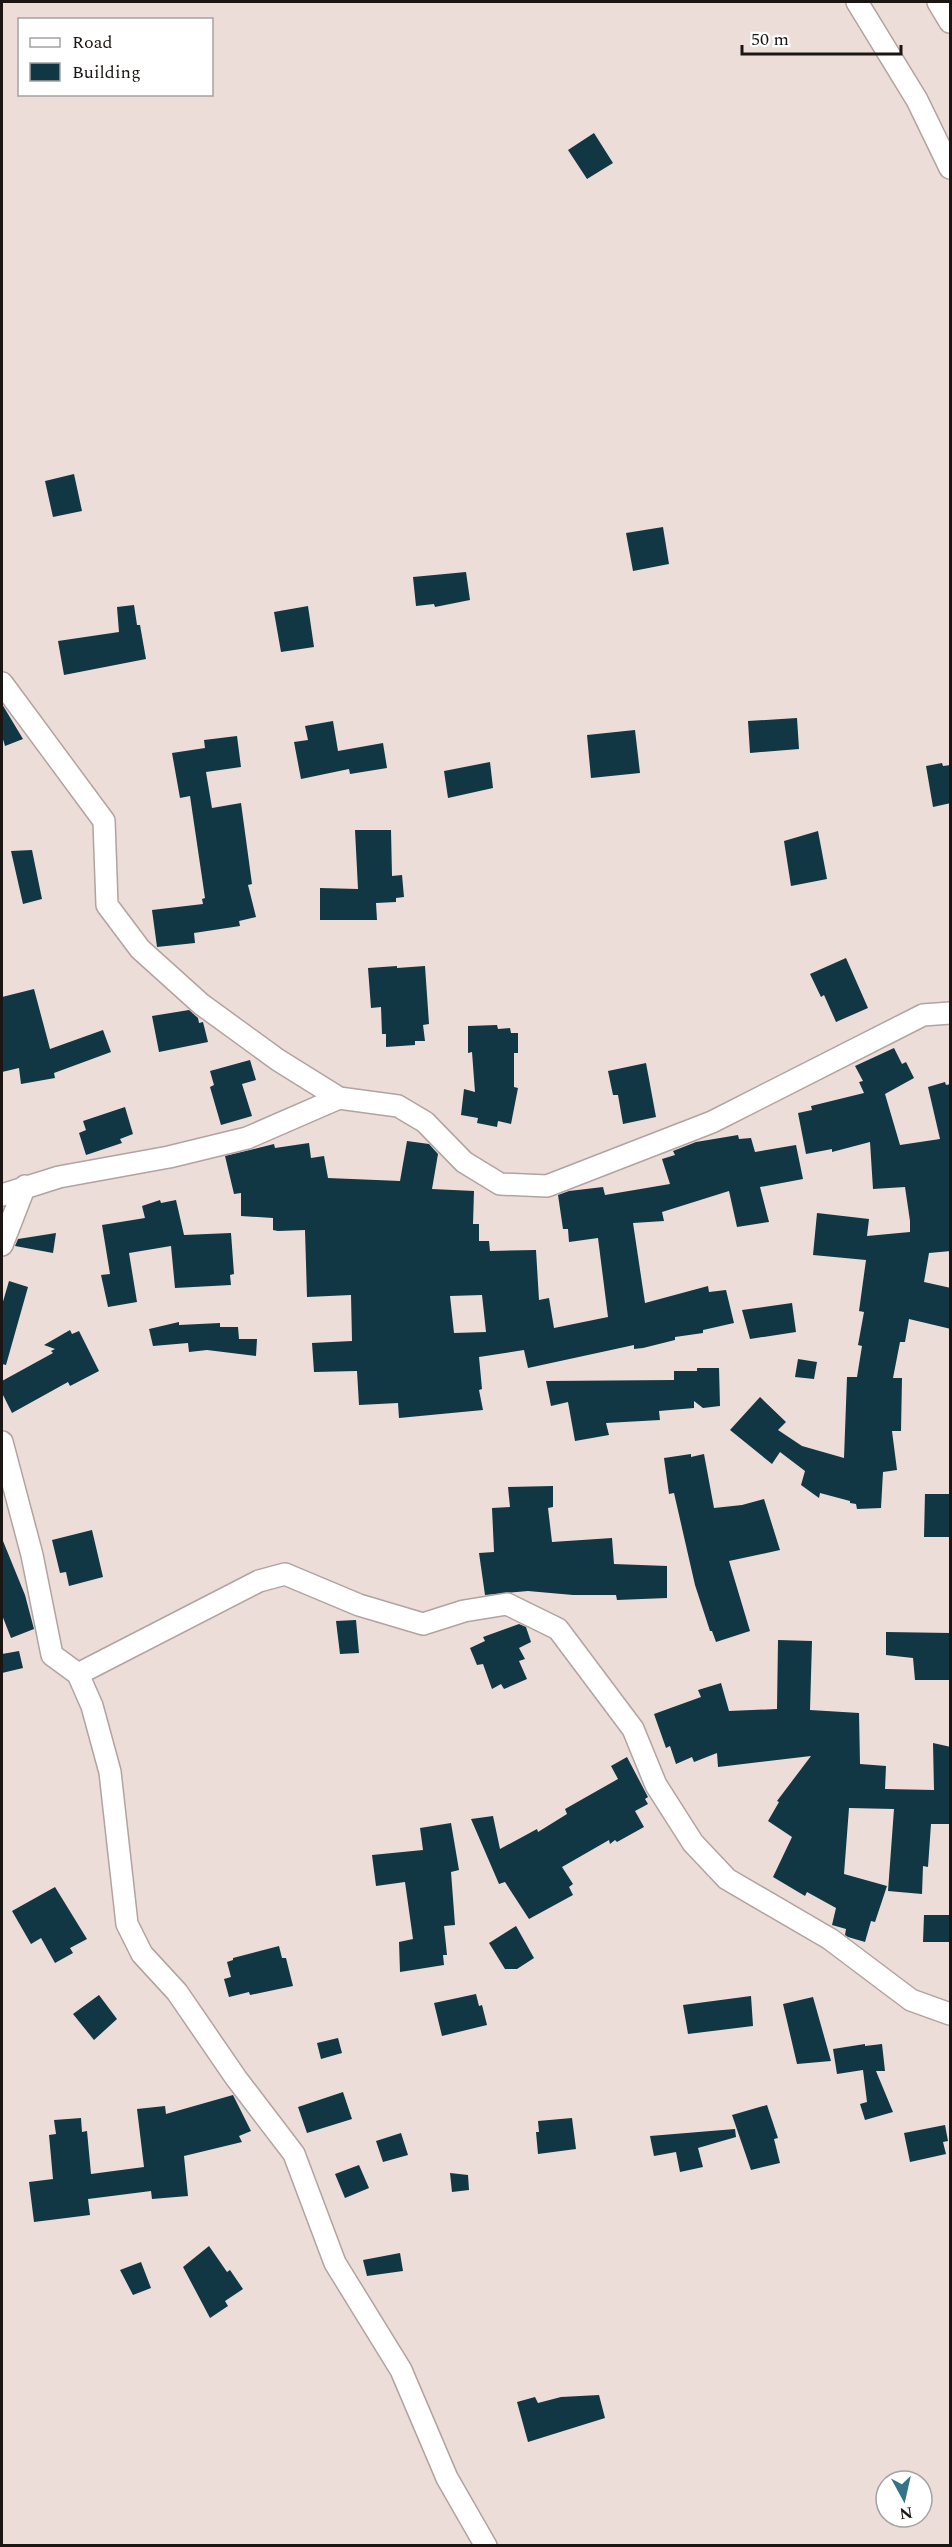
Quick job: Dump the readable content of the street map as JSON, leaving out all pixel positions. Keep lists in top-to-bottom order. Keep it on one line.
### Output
{"legend":["Road","Building"],"scale_bar":"50 m","north":"bottom"}
